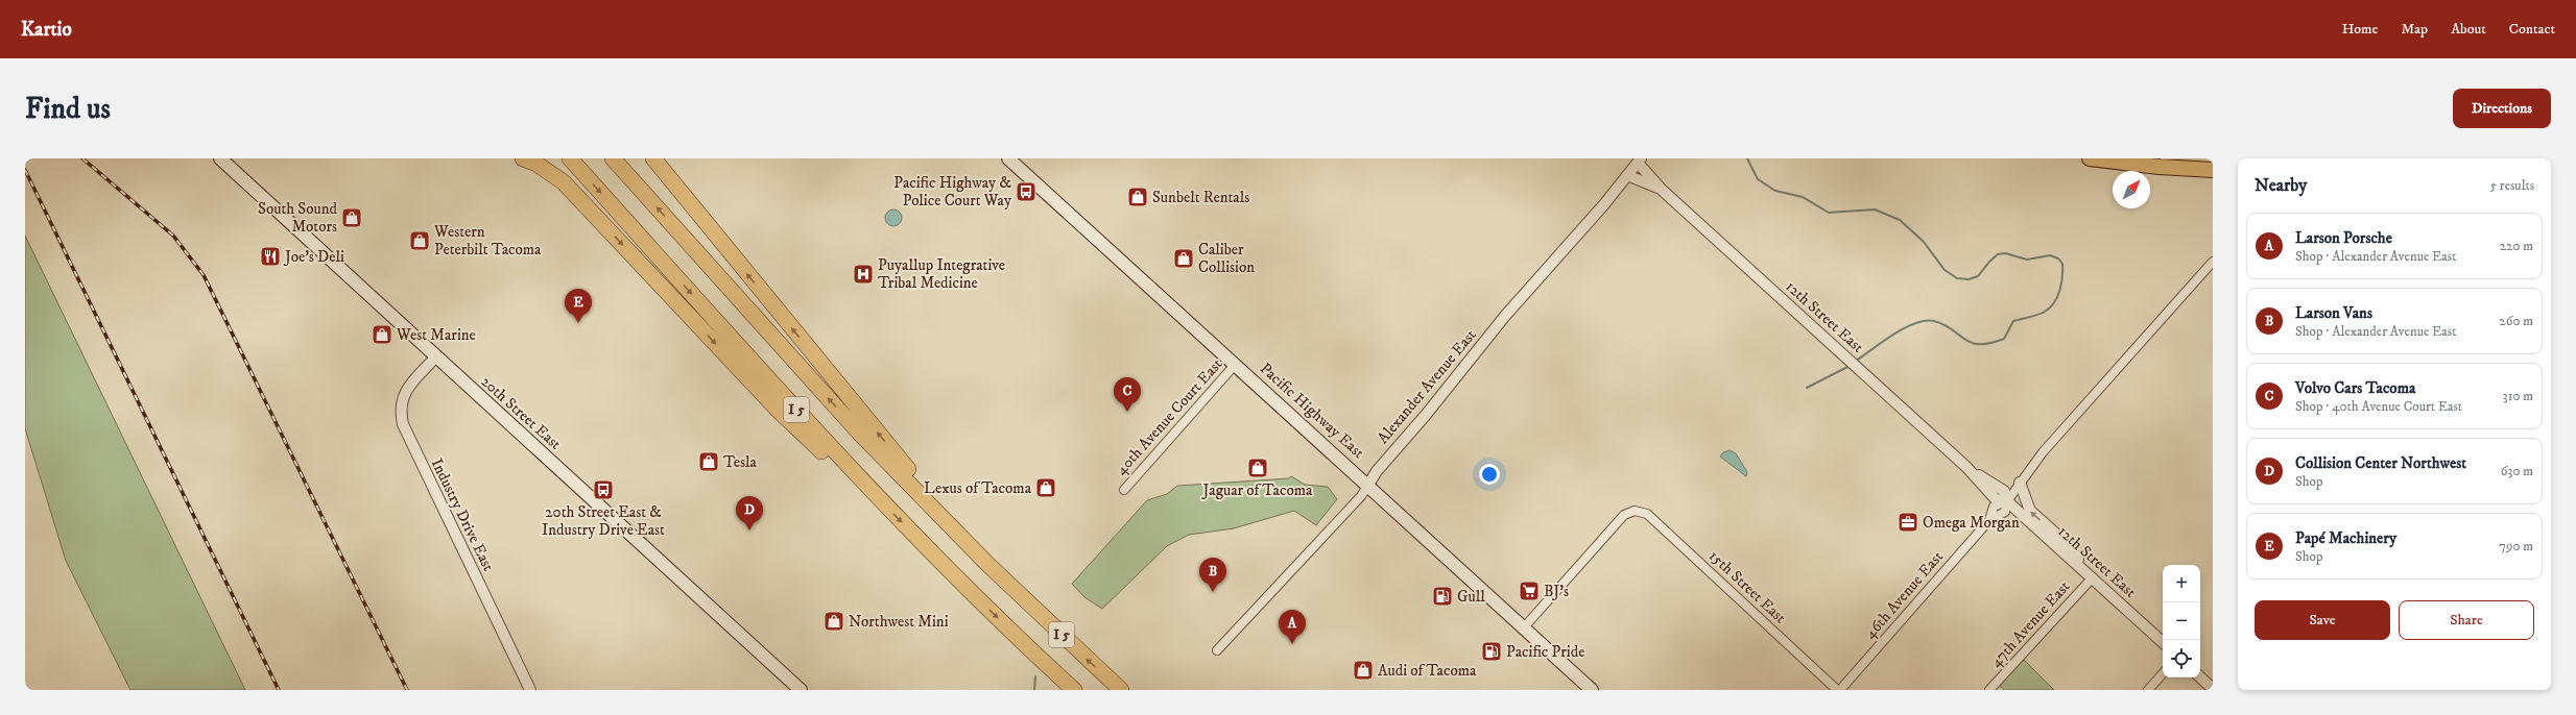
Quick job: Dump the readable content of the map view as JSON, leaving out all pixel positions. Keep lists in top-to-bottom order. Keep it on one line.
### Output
{"streets":{"highway":["I 5"],"main road":["Pacific Highway East","20th Street East"],"street":["12th Street East","Alexander Avenue East","40th Avenue Court East","Industry Drive East","15th Street East","46th Avenue East","47th Avenue East"]},"crossings":[["12th Street East","Alexander Avenue East"],["12th Street East","46th Avenue East"],["12th Street East","47th Avenue East"],["Alexander Avenue East","Pacific Highway East"],["Pacific Highway East","40th Avenue Court East"],["Pacific Highway East","15th Street East"],["20th Street East","Industry Drive East"],["15th Street East","46th Avenue East"]],"places":{"bus stop":["Pacific Highway & Police Court Way","20th Street East & Industry Drive East"],"shop":["Sunbelt Rentals","South Sound Motors","Western Peterbilt Tacoma","Caliber Collision","West Marine","Tesla","Jaguar of Tacoma","Lexus of Tacoma","Northwest Mini","Audi of Tacoma"],"restaurant":["Joe's Deli"],"hospital":["Puyallup Integrative Tribal Medicine"],"office":["Omega Morgan"],"supermarket":["BJ's"],"fuel station":["Gull","Pacific Pride"]},"north":"top right","page":{"header":"Kartio","nav":["Home","Map","About","Contact"],"buttons":["Directions",["Save","Share"]],"title":"Find us","heading":["Nearby","5 results"],"list":[{"mark":"A","name":"Larson Porsche","note":"Shop · Alexander Avenue East","value":"220 m"},{"mark":"B","name":"Larson Vans","note":"Shop · Alexander Avenue East","value":"260 m"},{"mark":"C","name":"Volvo Cars Tacoma","note":"Shop · 40th Avenue Court East","value":"310 m"},{"mark":"D","name":"Collision Center Northwest","note":"Shop","value":"630 m"},{"mark":"E","name":"Papé Machinery","note":"Shop","value":"790 m"}],"pins":["E","C","D","B","A"],"map_buttons":["+","−"]}}
